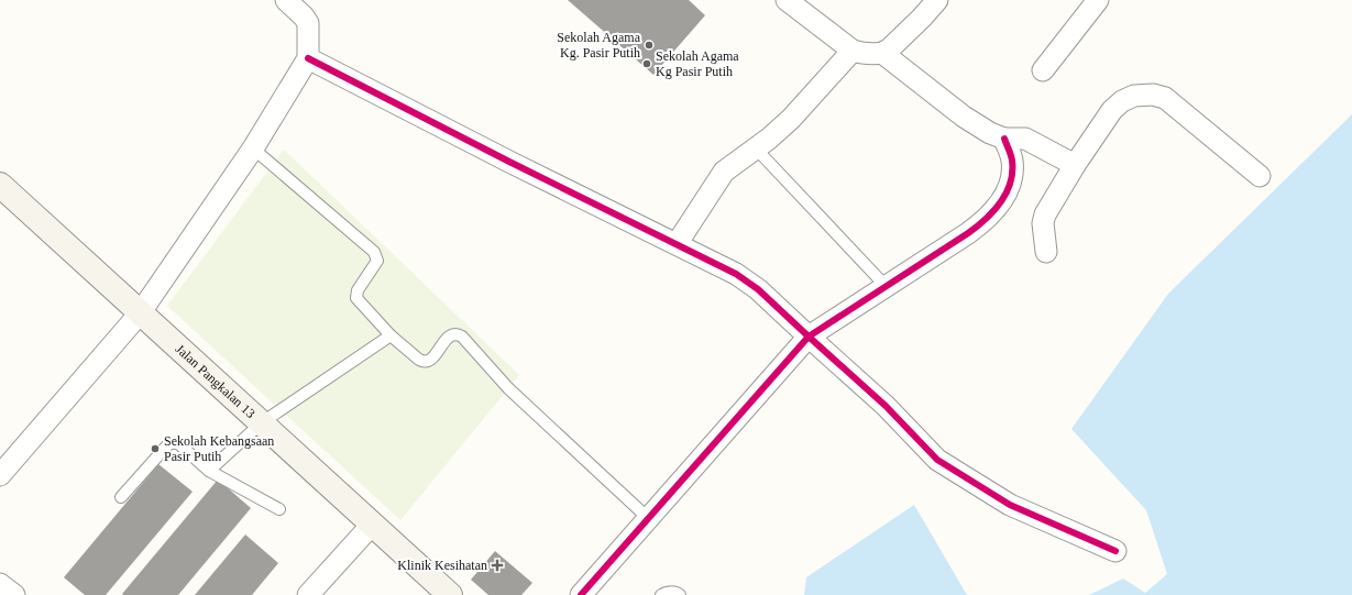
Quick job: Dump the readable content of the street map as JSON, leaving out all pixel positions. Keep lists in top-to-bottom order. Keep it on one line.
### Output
{"streets":{"street":["Jalan Pangkalan 13"]},"places":{"other":["Sekolah Agama Kg. Pasir Putih","Sekolah Agama Kg Pasir Putih","Sekolah Kebangsaan Pasir Putih"],"health":["Klinik Kesihatan"]}}
